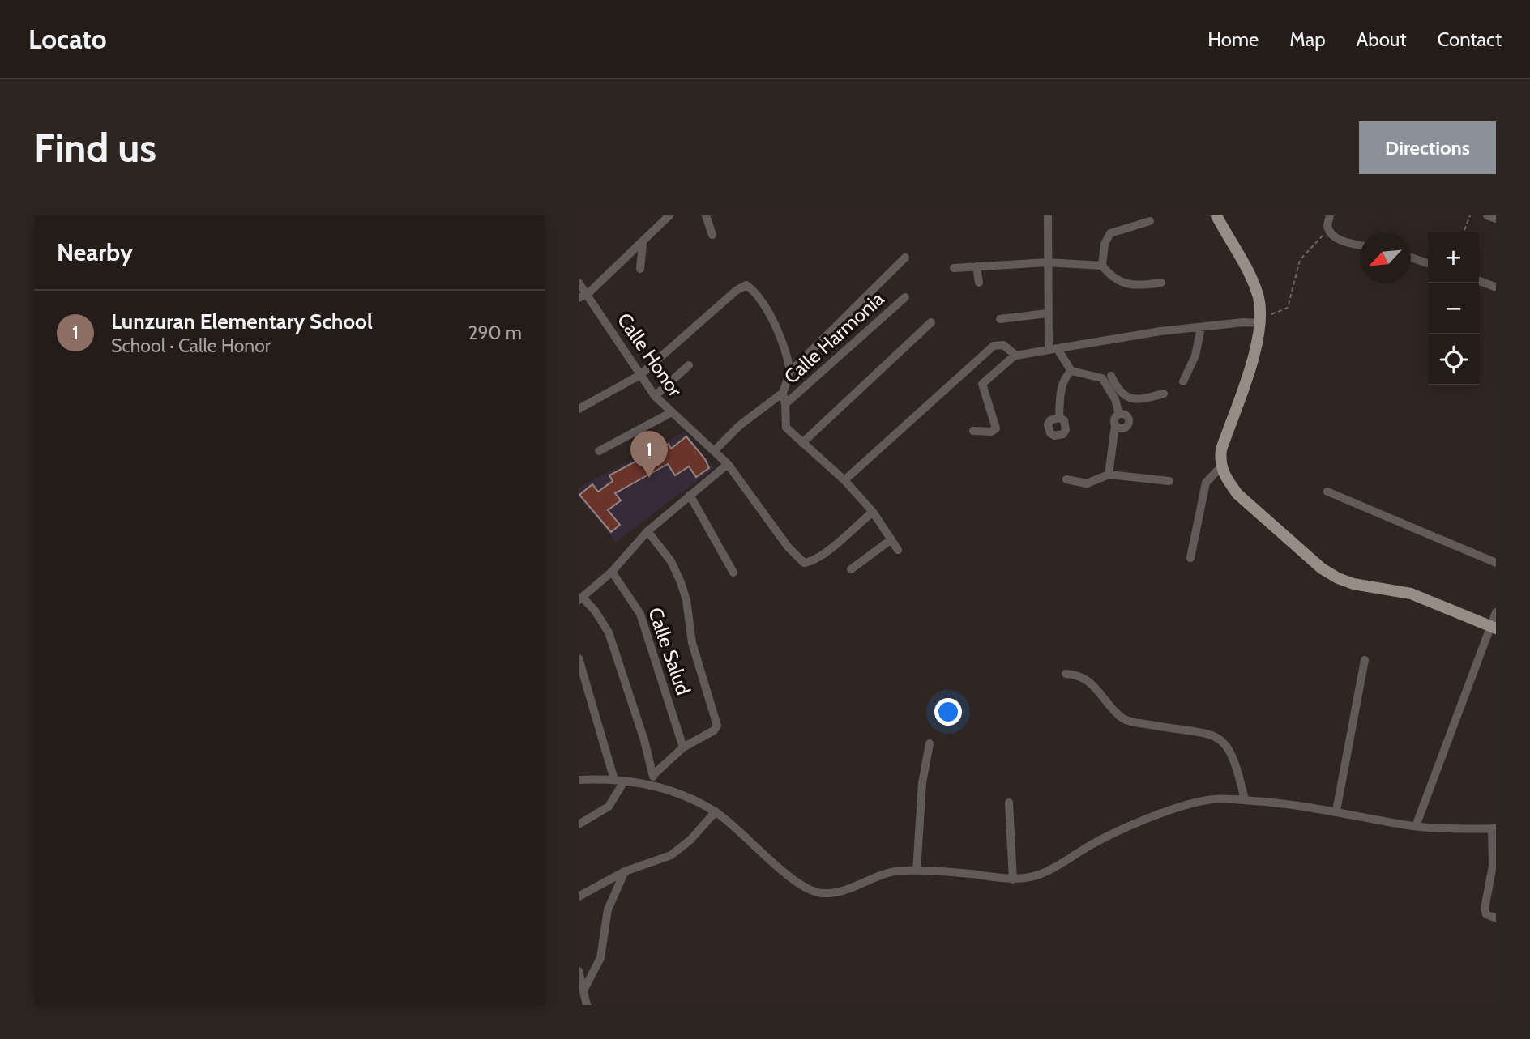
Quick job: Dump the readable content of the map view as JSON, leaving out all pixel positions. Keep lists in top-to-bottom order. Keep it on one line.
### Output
{"streets":{"street":["Calle Harmonia","Calle Honor","Calle Salud"]},"crossings":[["Calle Harmonia","Calle Honor"]],"north":"bottom left","page":{"header":"Locato","nav":["Home","Map","About","Contact"],"buttons":"Directions","title":"Find us","heading":"Nearby","map_buttons":["+","−"],"list":[{"mark":"1","name":"Lunzuran Elementary School","note":"School · Calle Honor","value":"290 m"}],"pins":"1"}}
